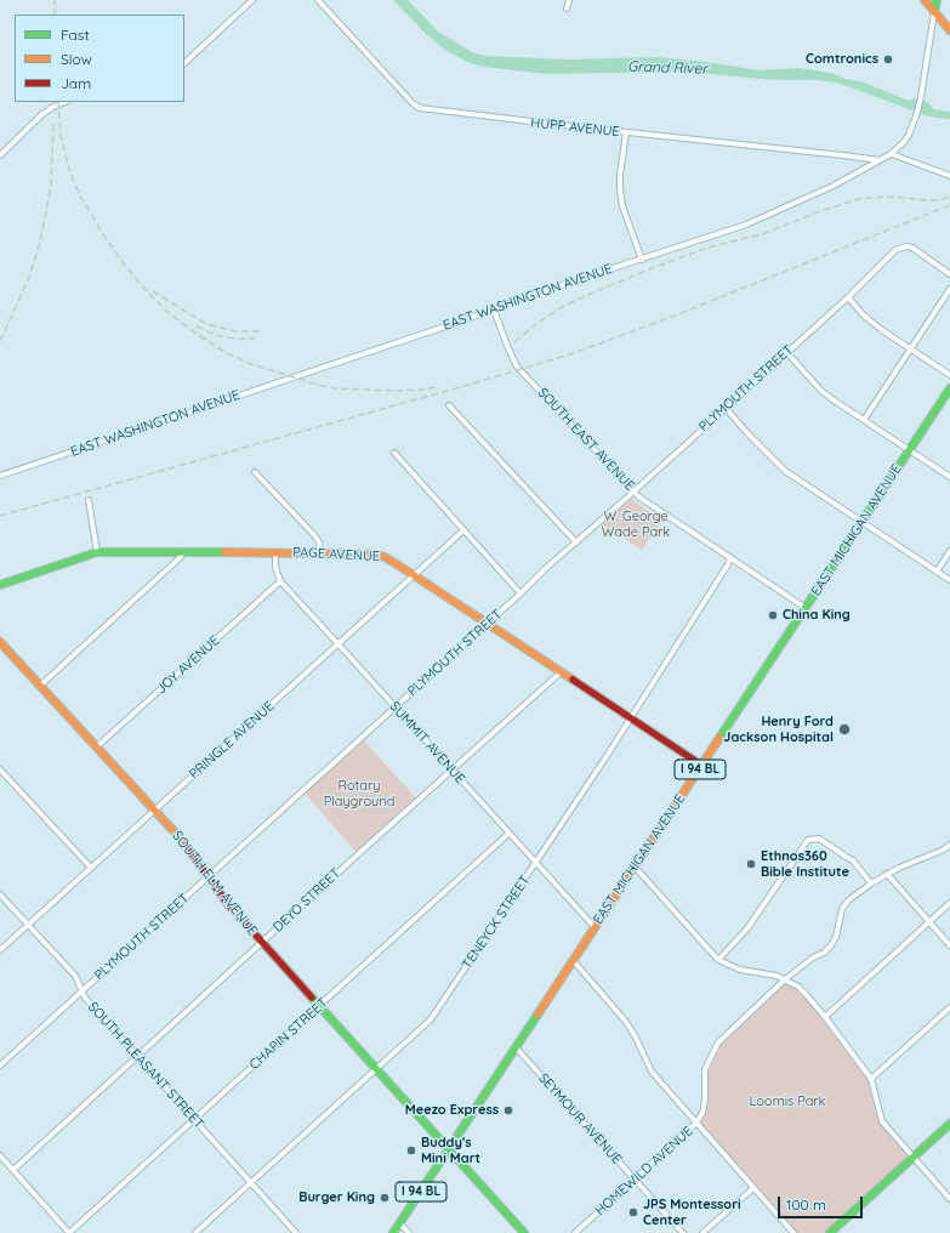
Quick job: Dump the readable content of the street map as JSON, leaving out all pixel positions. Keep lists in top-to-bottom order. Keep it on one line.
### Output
{"streets":{"street":["HUPP AVENUE","EAST WASHINGTON AVENUE","PLYMOUTH STREET","SOUTH EAST AVENUE","EAST MICHIGAN AVENUE","PAGE AVENUE","JOY AVENUE","PRINGLE AVENUE","SUMMIT AVENUE","I 94 BL","SOUTH ELM AVENUE","DEYO STREET","TENEYCK STREET","CHAPIN STREET","SOUTH PLEASANT STREET","SEYMOUR AVENUE","HOMEWILD AVENUE"]},"crossings":[["HUPP AVENUE","EAST WASHINGTON AVENUE"],["EAST WASHINGTON AVENUE","SOUTH EAST AVENUE"],["PLYMOUTH STREET","SOUTH EAST AVENUE"],["PLYMOUTH STREET","PAGE AVENUE"],["PLYMOUTH STREET","SUMMIT AVENUE"],["PLYMOUTH STREET","SOUTH ELM AVENUE"],["PLYMOUTH STREET","SOUTH PLEASANT STREET"],["SOUTH EAST AVENUE","EAST MICHIGAN AVENUE"],["SOUTH EAST AVENUE","TENEYCK STREET"],["EAST MICHIGAN AVENUE","PAGE AVENUE"],["EAST MICHIGAN AVENUE","SUMMIT AVENUE"],["EAST MICHIGAN AVENUE","SOUTH ELM AVENUE"],["EAST MICHIGAN AVENUE","SEYMOUR AVENUE"],["PAGE AVENUE","PRINGLE AVENUE"],["PAGE AVENUE","DEYO STREET"],["PAGE AVENUE","TENEYCK STREET"],["JOY AVENUE","SUMMIT AVENUE"],["JOY AVENUE","SOUTH ELM AVENUE"],["PRINGLE AVENUE","SUMMIT AVENUE"],["PRINGLE AVENUE","SOUTH ELM AVENUE"],["PRINGLE AVENUE","SOUTH PLEASANT STREET"],["SUMMIT AVENUE","DEYO STREET"],["SUMMIT AVENUE","TENEYCK STREET"],["SUMMIT AVENUE","CHAPIN STREET"],["SOUTH ELM AVENUE","DEYO STREET"],["SOUTH ELM AVENUE","TENEYCK STREET"],["SOUTH ELM AVENUE","CHAPIN STREET"],["DEYO STREET","SOUTH PLEASANT STREET"],["TENEYCK STREET","SOUTH PLEASANT STREET"],["CHAPIN STREET","SOUTH PLEASANT STREET"],["SEYMOUR AVENUE","HOMEWILD AVENUE"]],"water":["Grand River"],"parks":["W. George Wade Park","Rotary Playground","Loomis Park"],"places":["Comtronics","China King","Henry Ford Jackson Hospital","Ethnos360 Bible Institute","Meezo Express","Buddy's Mini Mart","Burger King","JPS Montessori Center"],"legend":["Fast","Slow","Jam"],"scale_bar":"100 m"}
